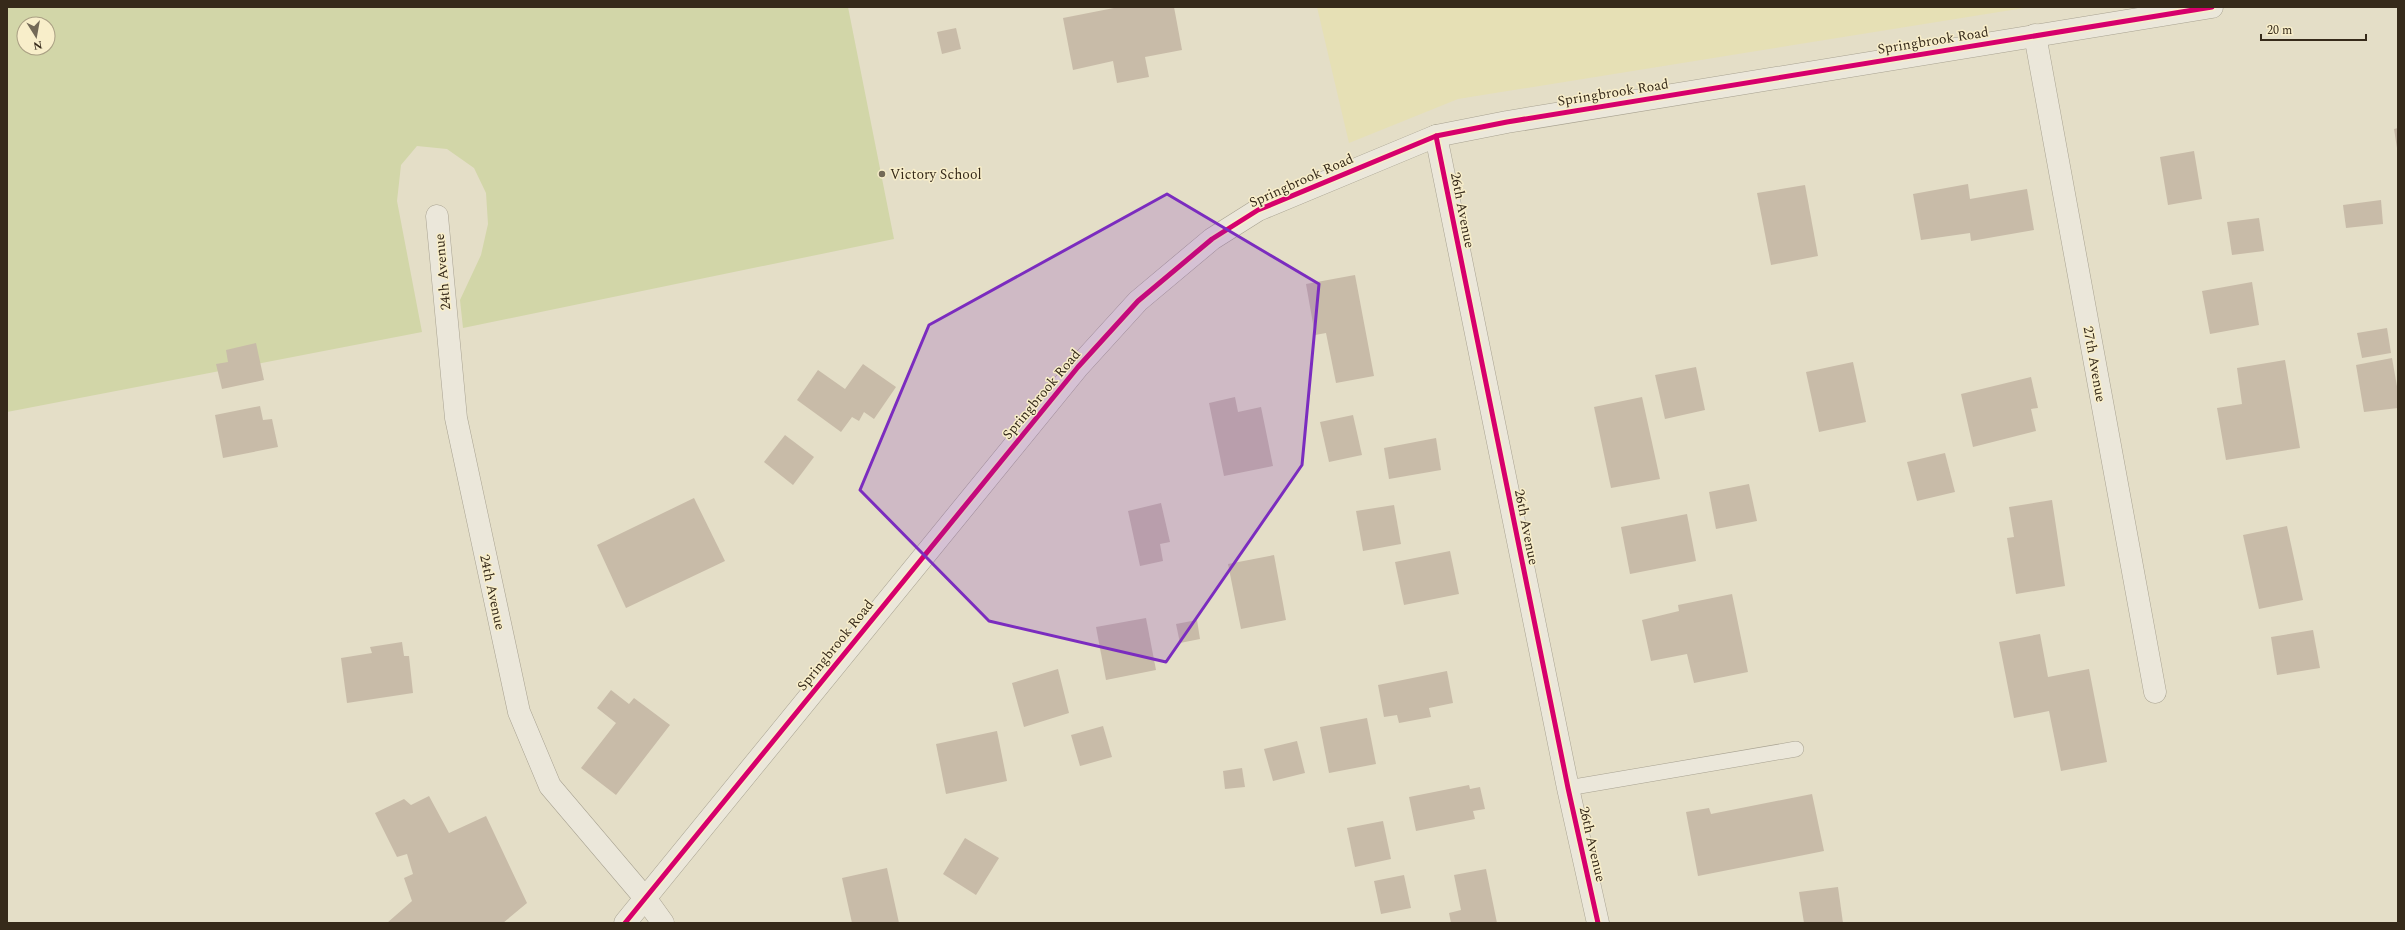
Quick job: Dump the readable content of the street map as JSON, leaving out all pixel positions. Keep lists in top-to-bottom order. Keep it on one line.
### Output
{"streets":{"street":["Springbrook Road","26th Avenue","24th Avenue","27th Avenue"]},"crossings":[["Springbrook Road","26th Avenue"],["Springbrook Road","24th Avenue"],["Springbrook Road","27th Avenue"]],"places":["Victory School"],"scale_bar":"20 m","north":"bottom"}
